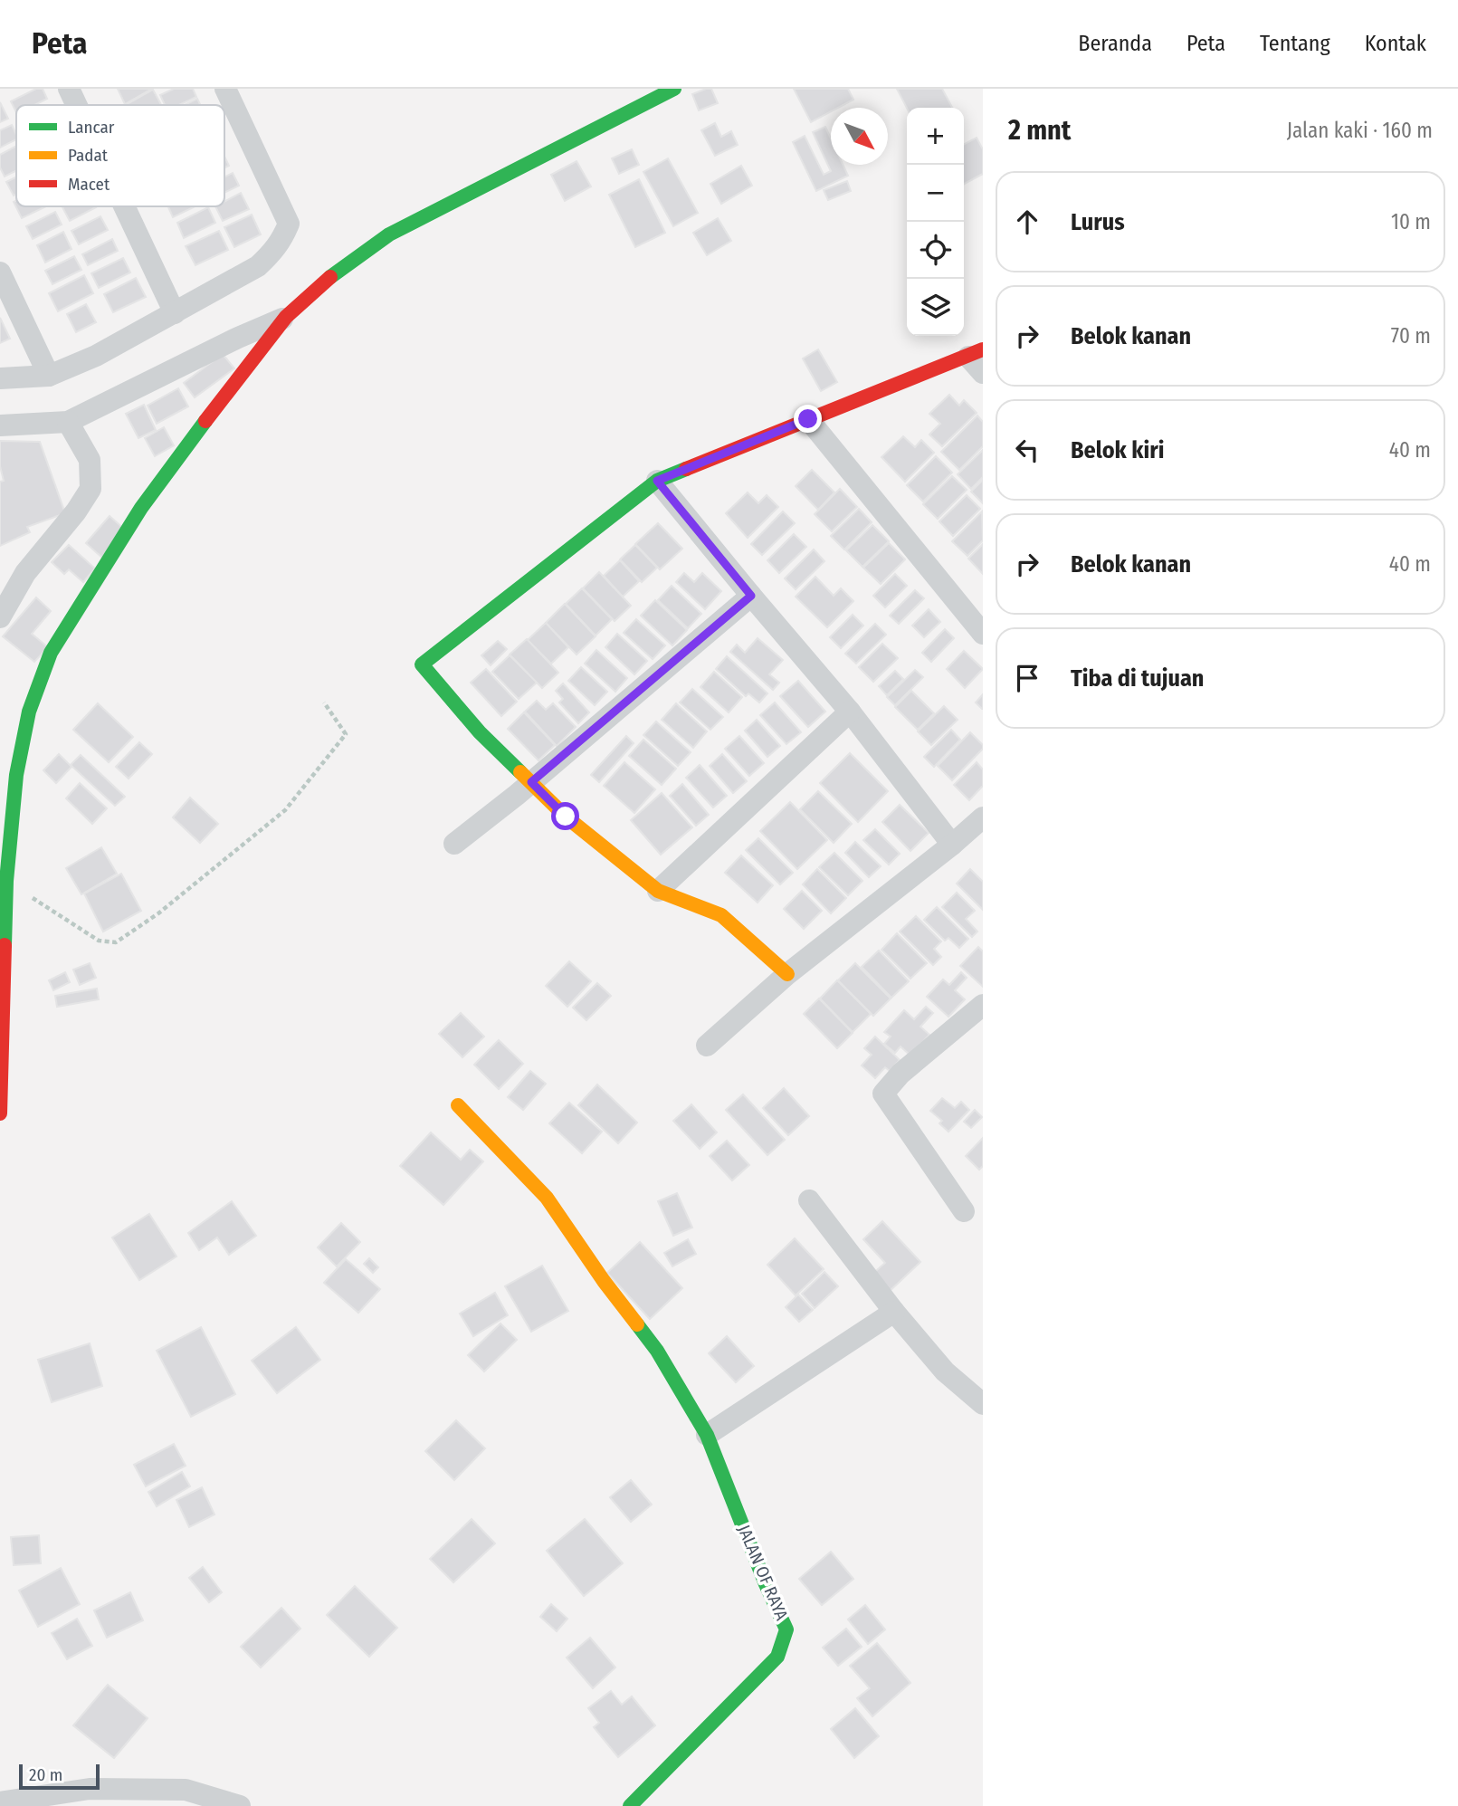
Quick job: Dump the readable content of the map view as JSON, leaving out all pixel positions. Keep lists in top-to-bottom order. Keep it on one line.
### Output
{"streets":{"street":["JALAN OF RAYA"]},"legend":["Lancar","Padat","Macet"],"scale_bar":"20 m","north":"bottom right","page":{"header":"Peta","nav":["Beranda","Peta","Tentang","Kontak"],"heading":["2 mnt","Jalan kaki · 160 m"],"map_buttons":["+","−"],"list":[["Lurus","10 m"],["Belok kanan","70 m"],["Belok kiri","40 m"],["Belok kanan","40 m"],"Tiba di tujuan"],"scale":"20 m"}}
